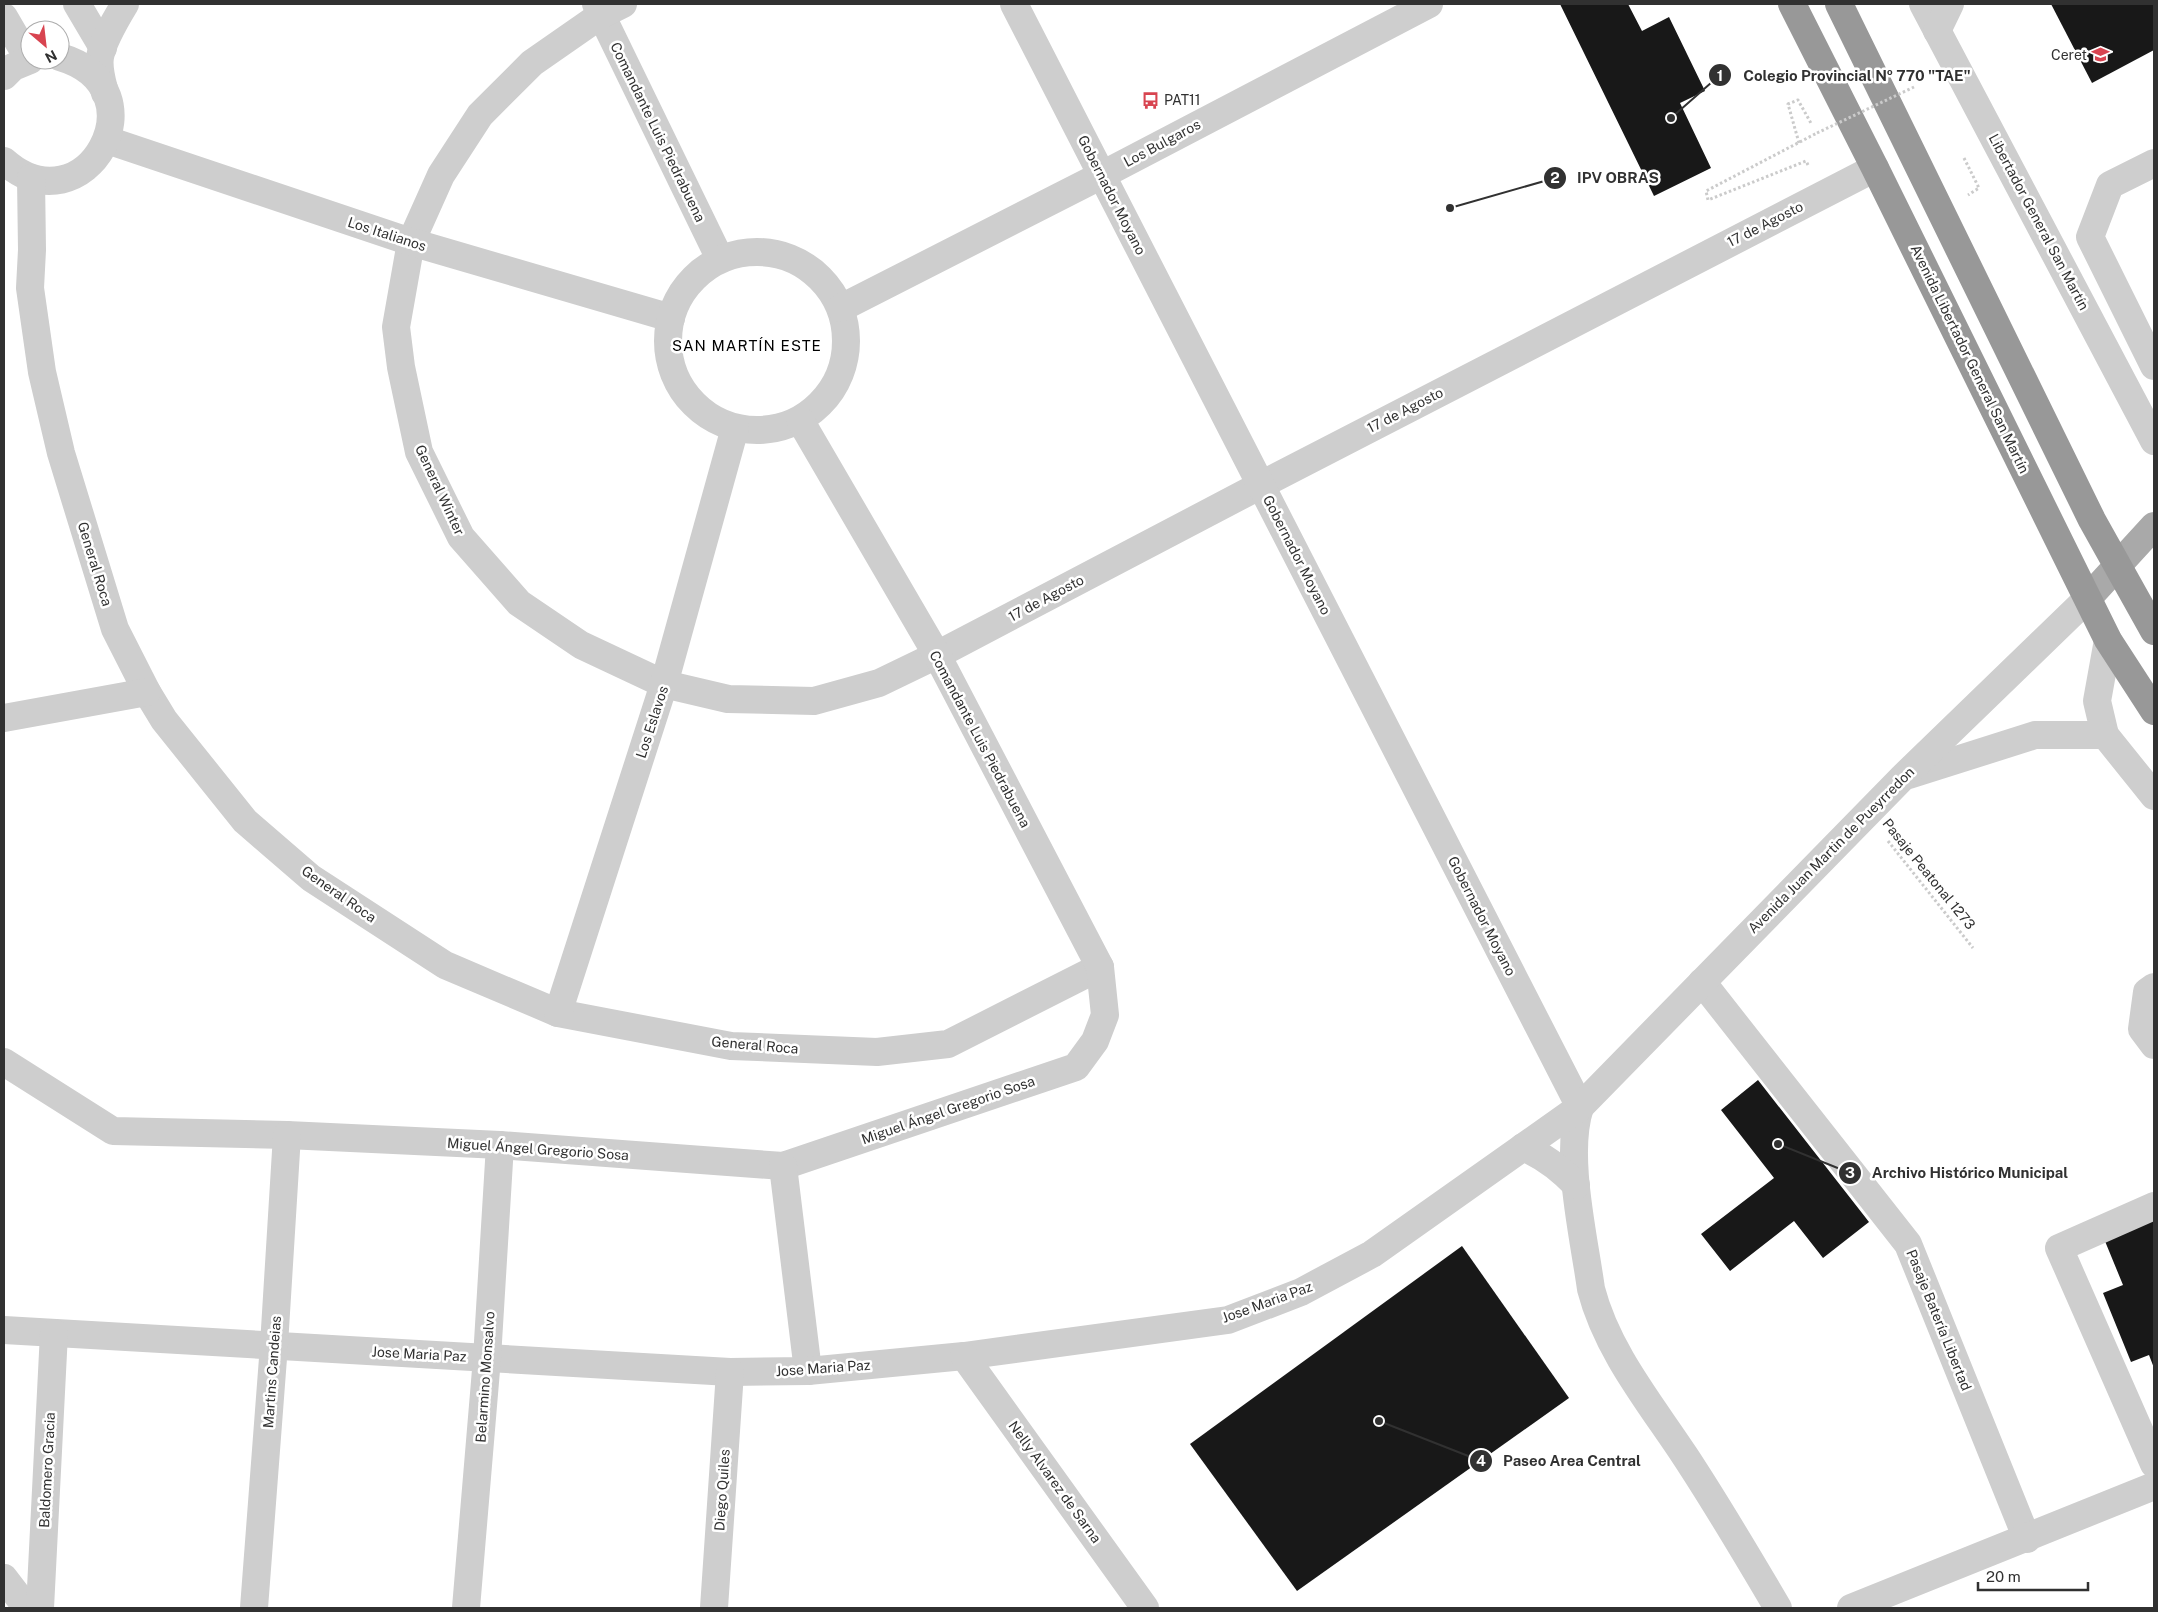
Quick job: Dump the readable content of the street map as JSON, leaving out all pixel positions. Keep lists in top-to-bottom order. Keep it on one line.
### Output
{"streets":{"highway":["Avenida Libertador General San Martín"],"street":["Comandante Luis Piedrabuena","Los Bulgaros","Gobernador Moyano","Libertador General San Martín","17 de Agosto","Los Italianos","General Winter","General Roca","Los Eslavos","Avenida Juan Martin de Pueyrredon","Miguel Ángel Gregorio Sosa","Jose Maria Paz","Pasaje Batería Libertad","Martins Candeias","Belarmino Monsalvo","Baldomero Gracia","Nelly Alvarez de Sarna","Diego Quiles"],"path":["Pasaje Peatonal 1273"]},"crossings":[["Comandante Luis Piedrabuena","Los Bulgaros"],["Comandante Luis Piedrabuena","17 de Agosto"],["Comandante Luis Piedrabuena","Los Italianos"],["Comandante Luis Piedrabuena","General Winter"],["Comandante Luis Piedrabuena","General Roca"],["Comandante Luis Piedrabuena","Los Eslavos"],["Comandante Luis Piedrabuena","Miguel Ángel Gregorio Sosa"],["Los Bulgaros","Gobernador Moyano"],["Los Bulgaros","Los Italianos"],["Los Bulgaros","Los Eslavos"],["Gobernador Moyano","17 de Agosto"],["Gobernador Moyano","Avenida Juan Martin de Pueyrredon"],["Gobernador Moyano","Jose Maria Paz"],["17 de Agosto","Avenida Libertador General San Martín"],["17 de Agosto","General Winter"],["Los Italianos","General Winter"],["Los Italianos","Los Eslavos"],["Avenida Libertador General San Martín","Avenida Juan Martin de Pueyrredon"],["General Winter","Los Eslavos"],["General Roca","Los Eslavos"],["Avenida Juan Martin de Pueyrredon","Pasaje Peatonal 1273"],["Avenida Juan Martin de Pueyrredon","Jose Maria Paz"],["Avenida Juan Martin de Pueyrredon","Pasaje Batería Libertad"],["Miguel Ángel Gregorio Sosa","Martins Candeias"],["Miguel Ángel Gregorio Sosa","Belarmino Monsalvo"],["Jose Maria Paz","Martins Candeias"],["Jose Maria Paz","Belarmino Monsalvo"],["Jose Maria Paz","Baldomero Gracia"],["Jose Maria Paz","Nelly Alvarez de Sarna"],["Jose Maria Paz","Diego Quiles"]],"districts":["SAN MARTÍN ESTE"],"places":{"school or university":["Ceret"],"bus stop":["PAT11"],"other":["Colegio Provincial Nº 770 \"TAE\"","IPV OBRAS","Archivo Histórico Municipal","Paseo Area Central"]},"scale_bar":"20 m","north":"bottom right"}
